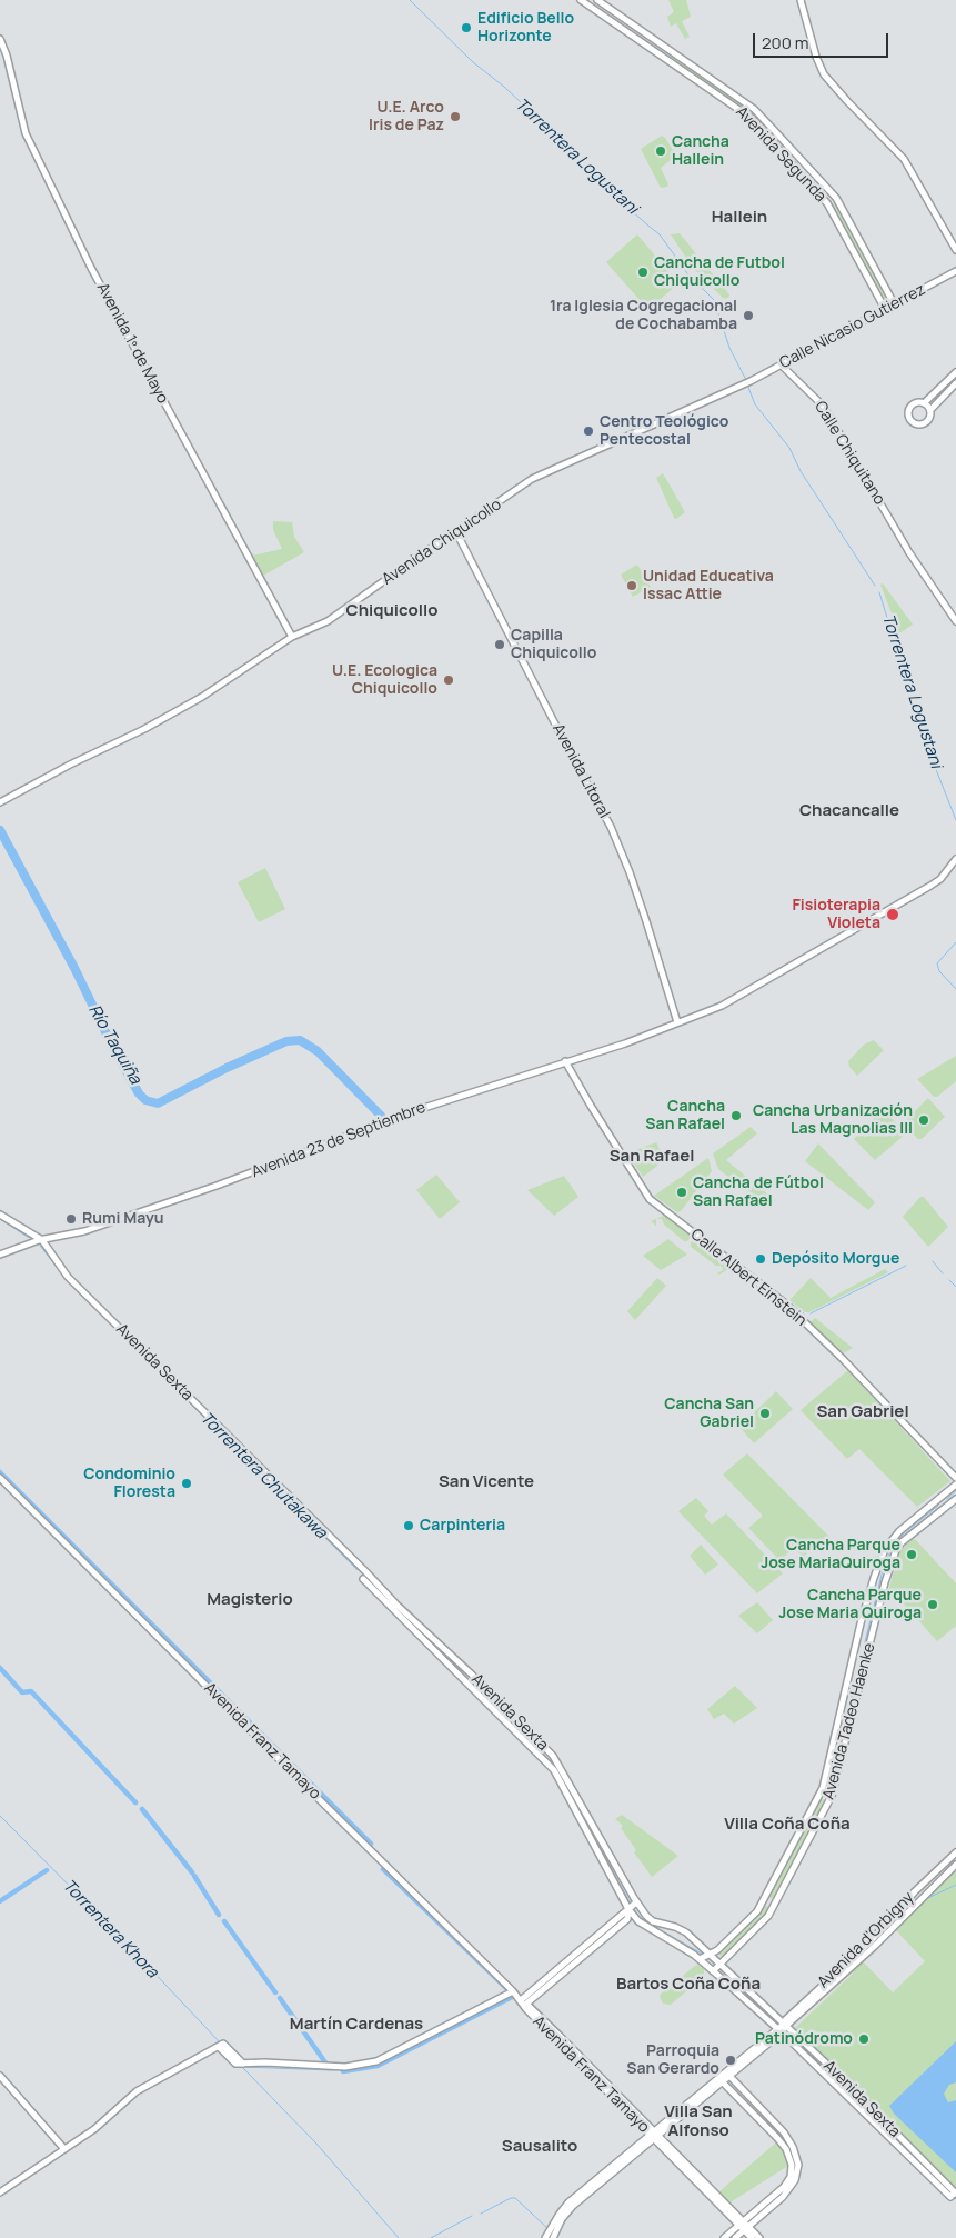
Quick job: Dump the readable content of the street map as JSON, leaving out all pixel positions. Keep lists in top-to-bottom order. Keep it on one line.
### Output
{"streets":{"main road":["Avenida Segunda","Calle Nicasio Gutierrez","Avenida 1º de Mayo","Calle Chiquitano","Avenida Chiquicollo","Avenida Litoral","Avenida 23 de Septiembre","Calle Albert Einstein","Avenida Sexta","Avenida Tadeo Haenke","Avenida Franz Tamayo","Avenida d'Orbigny"]},"crossings":[["Avenida Segunda","Calle Nicasio Gutierrez"],["Calle Nicasio Gutierrez","Calle Chiquitano"],["Calle Nicasio Gutierrez","Avenida Chiquicollo"],["Avenida 1º de Mayo","Avenida Chiquicollo"],["Avenida Chiquicollo","Avenida Litoral"],["Avenida Litoral","Avenida 23 de Septiembre"],["Avenida 23 de Septiembre","Calle Albert Einstein"],["Avenida 23 de Septiembre","Avenida Sexta"],["Avenida Sexta","Avenida Tadeo Haenke"],["Avenida Sexta","Avenida d'Orbigny"]],"districts":["Hallein","Chiquicollo","Chacancalle","San Rafael","San Gabriel","San Vicente","Magisterio","Villa Coña Coña","Bartos Coña Coña","Martín Cardenas","Villa San Alfonso","Sausalito"],"water":["Torrentera Logustani","Río Taquiña","Torrentera Chutakawa","Torrentera Khora"],"places":["Edificio Bello Horizonte","U.E. Arco Iris de Paz","Cancha Hallein","Cancha de Futbol Chiquicollo","1ra Iglesia Cogregacional de Cochabamba","Centro Teológico Pentecostal","Unidad Educativa Issac Attie","Capilla Chiquicollo","U.E. Ecologica Chiquicollo","Fisioterapia Violeta","Cancha San Rafael","Cancha Urbanización Las Magnolias III","Cancha de Fútbol San Rafael","Rumi Mayu","Depósito Morgue","Cancha San Gabriel","Condominio Floresta","Carpinteria","Cancha Parque Jose MariaQuiroga","Cancha Parque Jose Maria Quiroga","Patinódromo","Parroquia San Gerardo"],"scale_bar":"200 m"}
